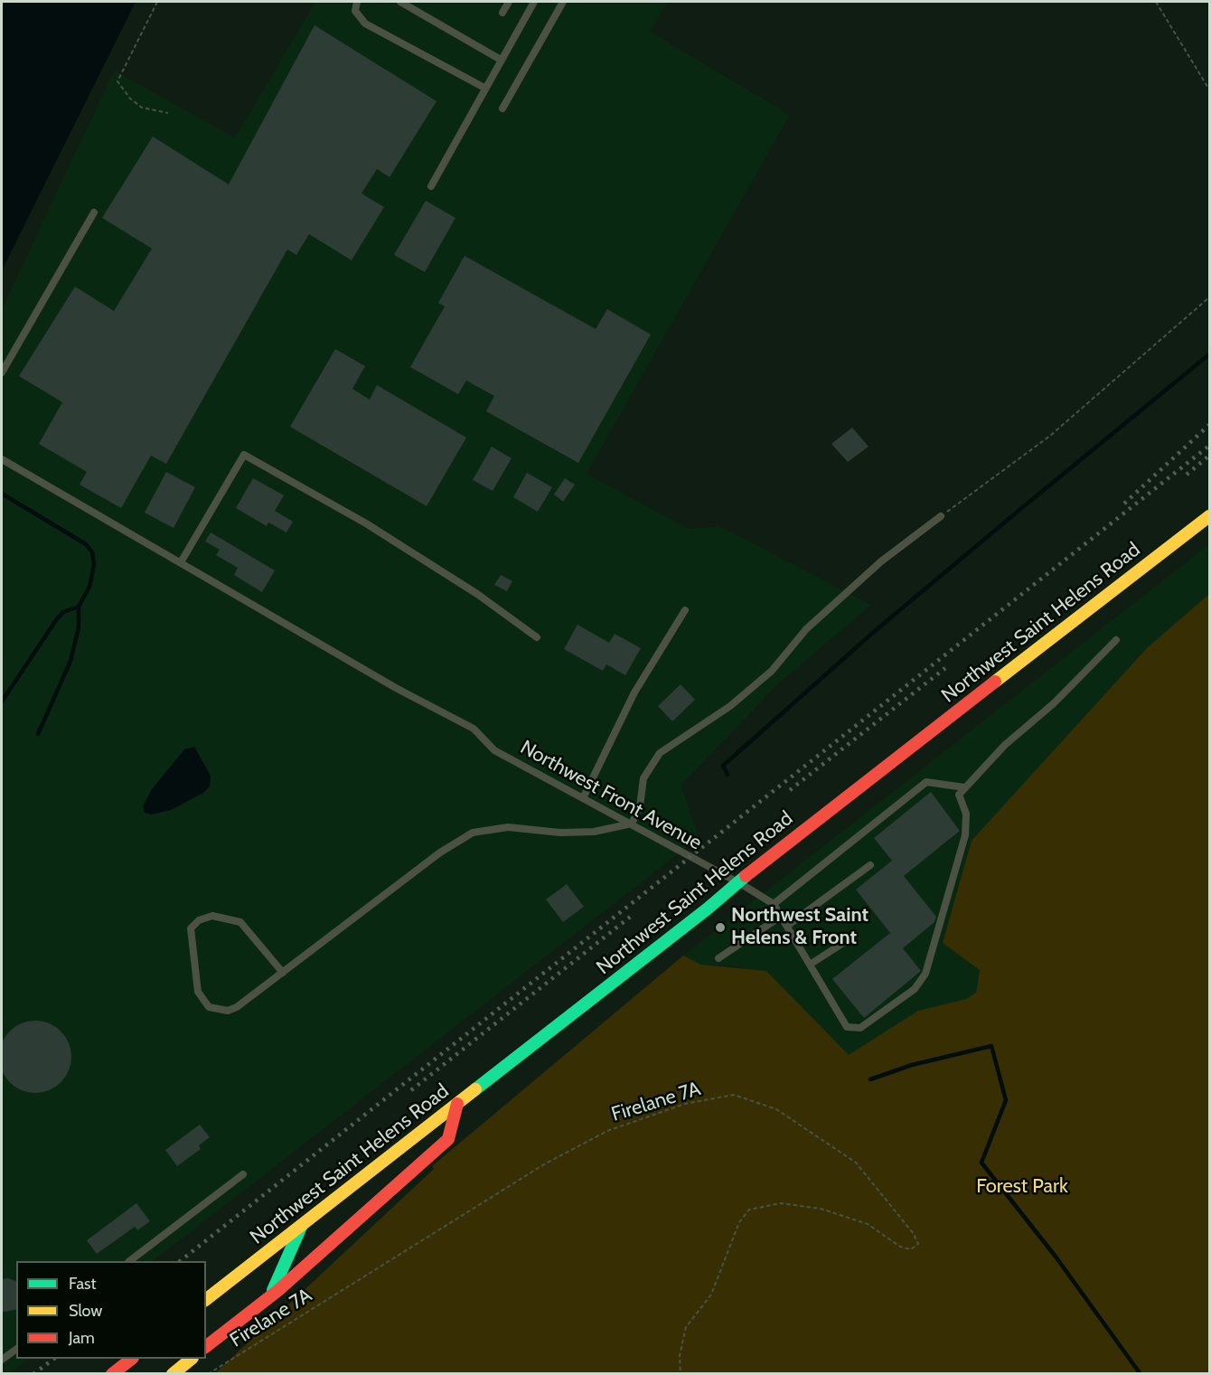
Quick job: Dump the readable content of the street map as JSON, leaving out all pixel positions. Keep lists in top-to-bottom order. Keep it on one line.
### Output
{"streets":{"main road":["Northwest Saint Helens Road"],"lane":["Northwest Front Avenue"],"path":["Firelane 7A"]},"crossings":[["Northwest Saint Helens Road","Northwest Front Avenue"]],"parks":["Forest Park"],"places":["Northwest Saint Helens & Front"],"legend":["Fast","Slow","Jam"]}
